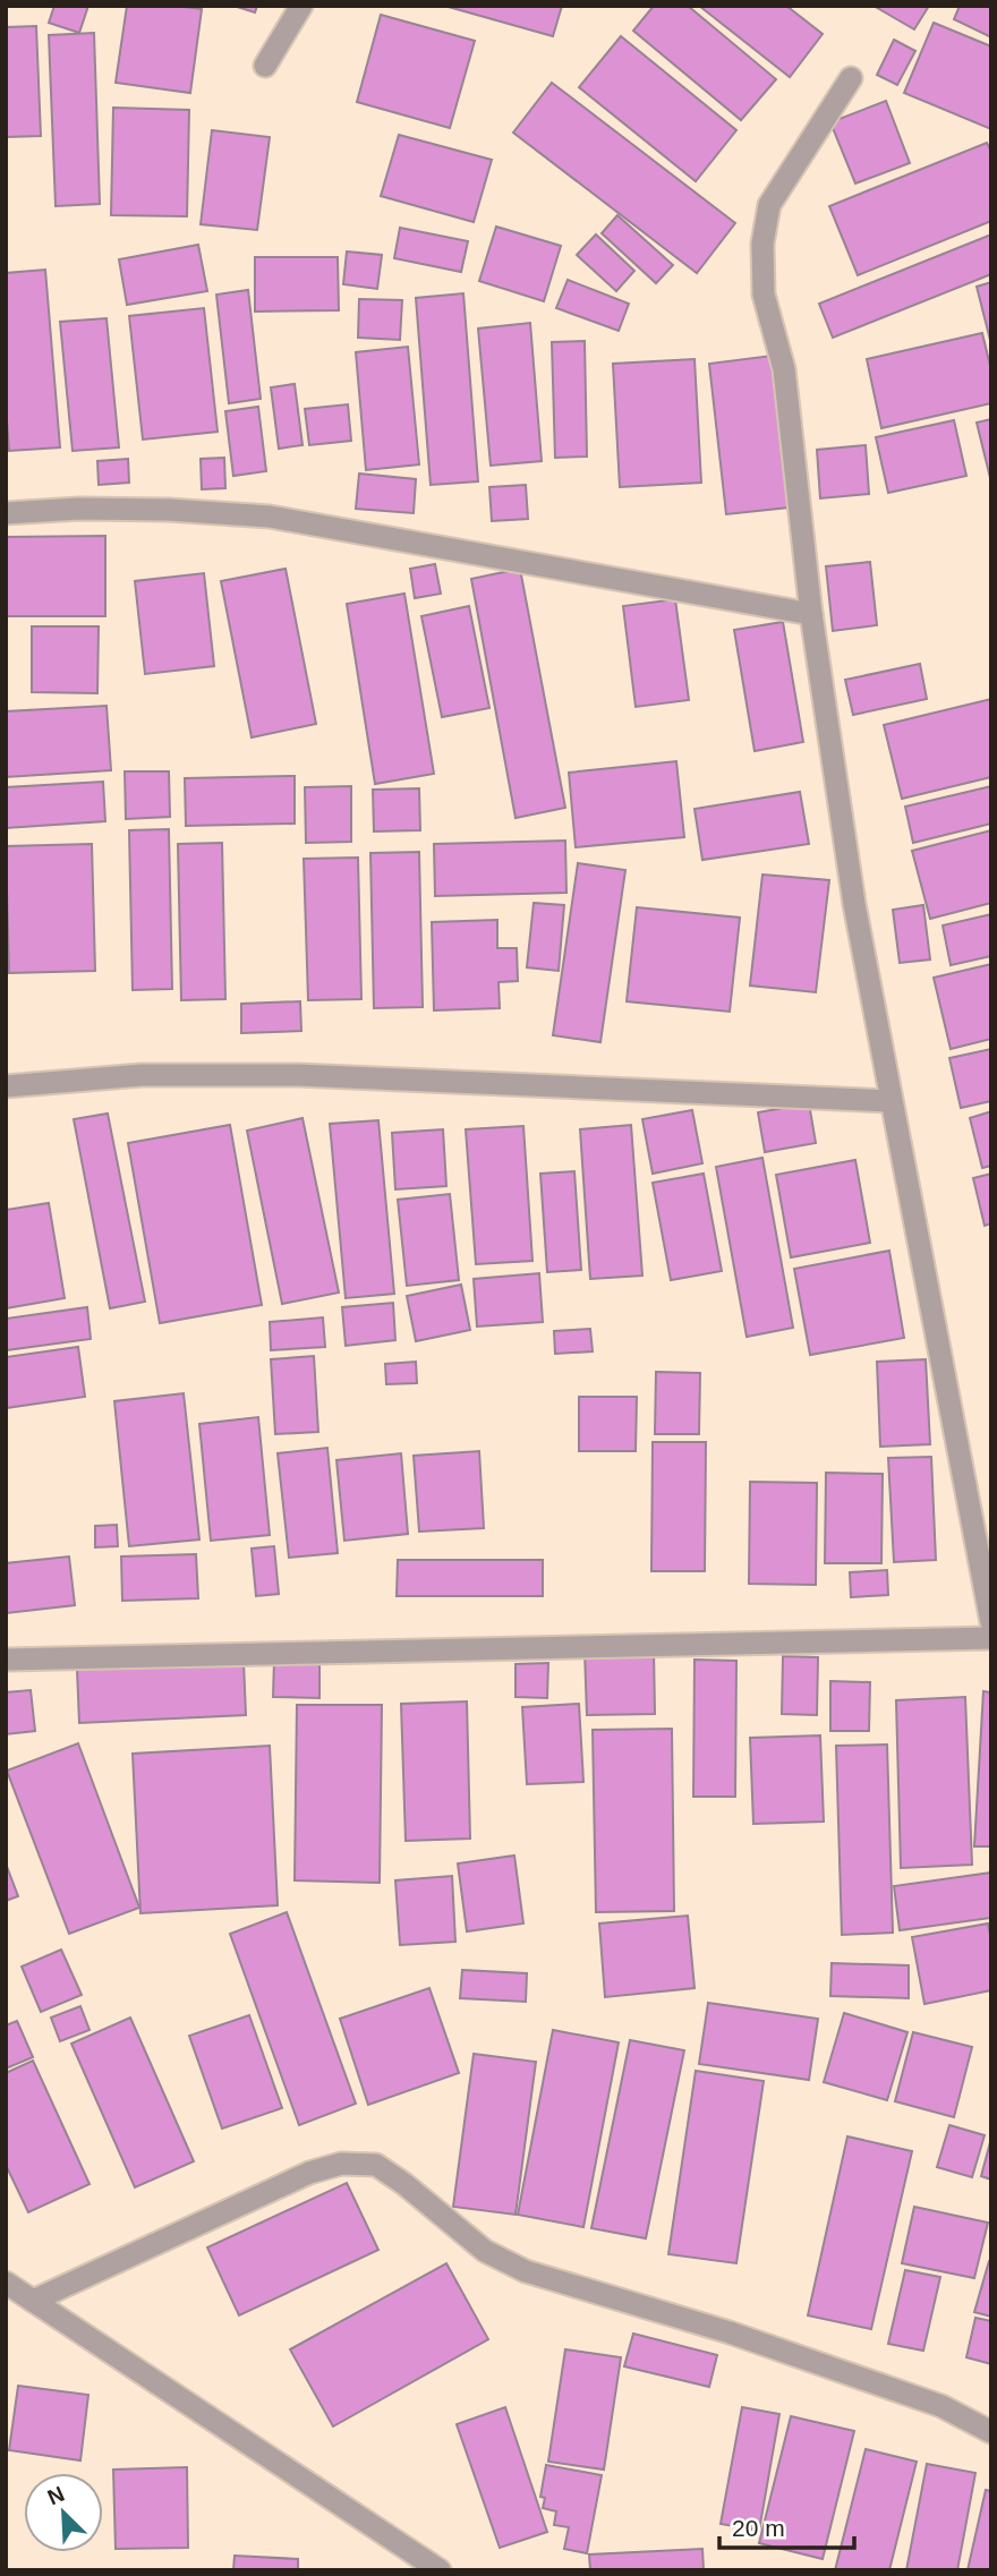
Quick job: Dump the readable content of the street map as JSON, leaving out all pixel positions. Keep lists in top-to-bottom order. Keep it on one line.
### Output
{"scale_bar":"20 m","north":"top left"}
